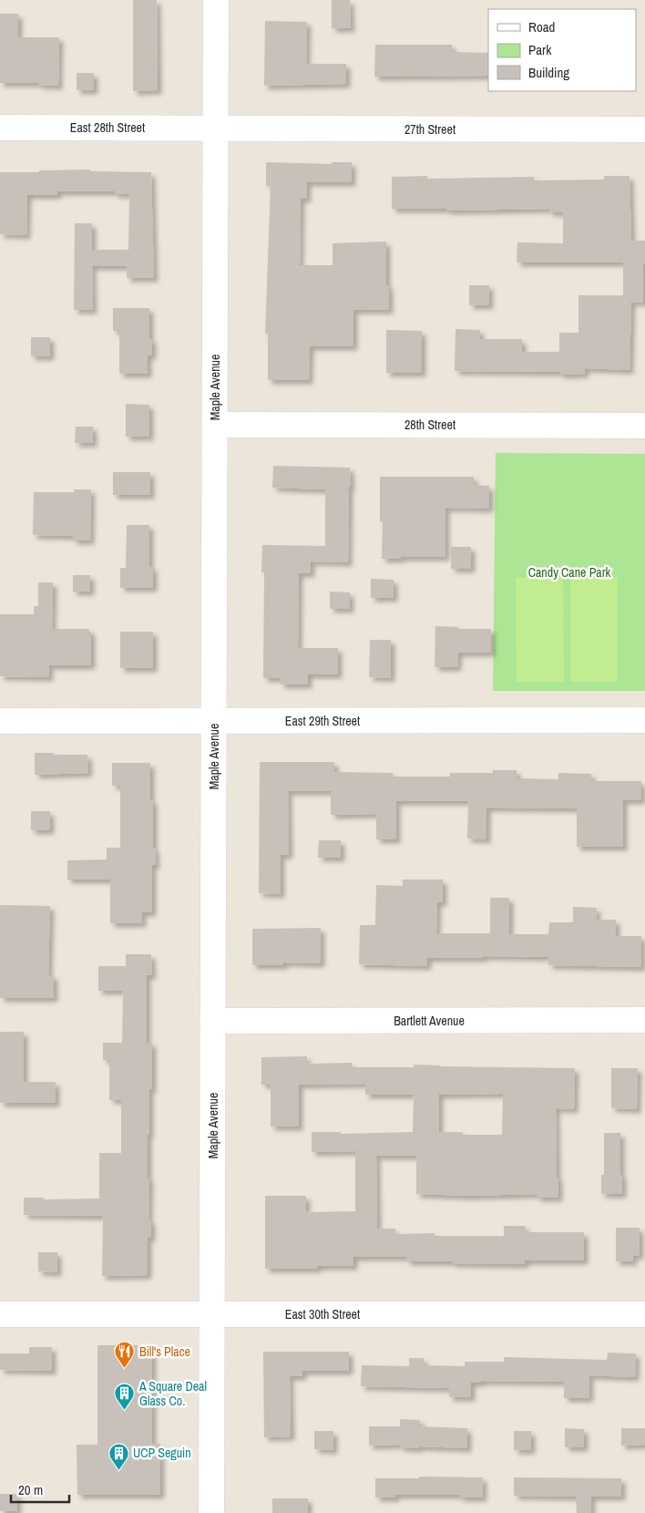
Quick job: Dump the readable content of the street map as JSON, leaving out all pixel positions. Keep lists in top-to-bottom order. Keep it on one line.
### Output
{"streets":{"street":["East 28th Street","27th Street","Maple Avenue","28th Street","East 29th Street","Bartlett Avenue","East 30th Street"]},"crossings":[["East 28th Street","27th Street"],["East 28th Street","Maple Avenue"],["27th Street","Maple Avenue"],["Maple Avenue","28th Street"],["Maple Avenue","East 29th Street"],["Maple Avenue","Bartlett Avenue"],["Maple Avenue","East 30th Street"]],"parks":["Candy Cane Park"],"places":{"restaurant":["Bill's Place"],"building":["A Square Deal Glass Co.","UCP Seguin"]},"legend":["Road","Park","Building"],"scale_bar":"20 m"}
